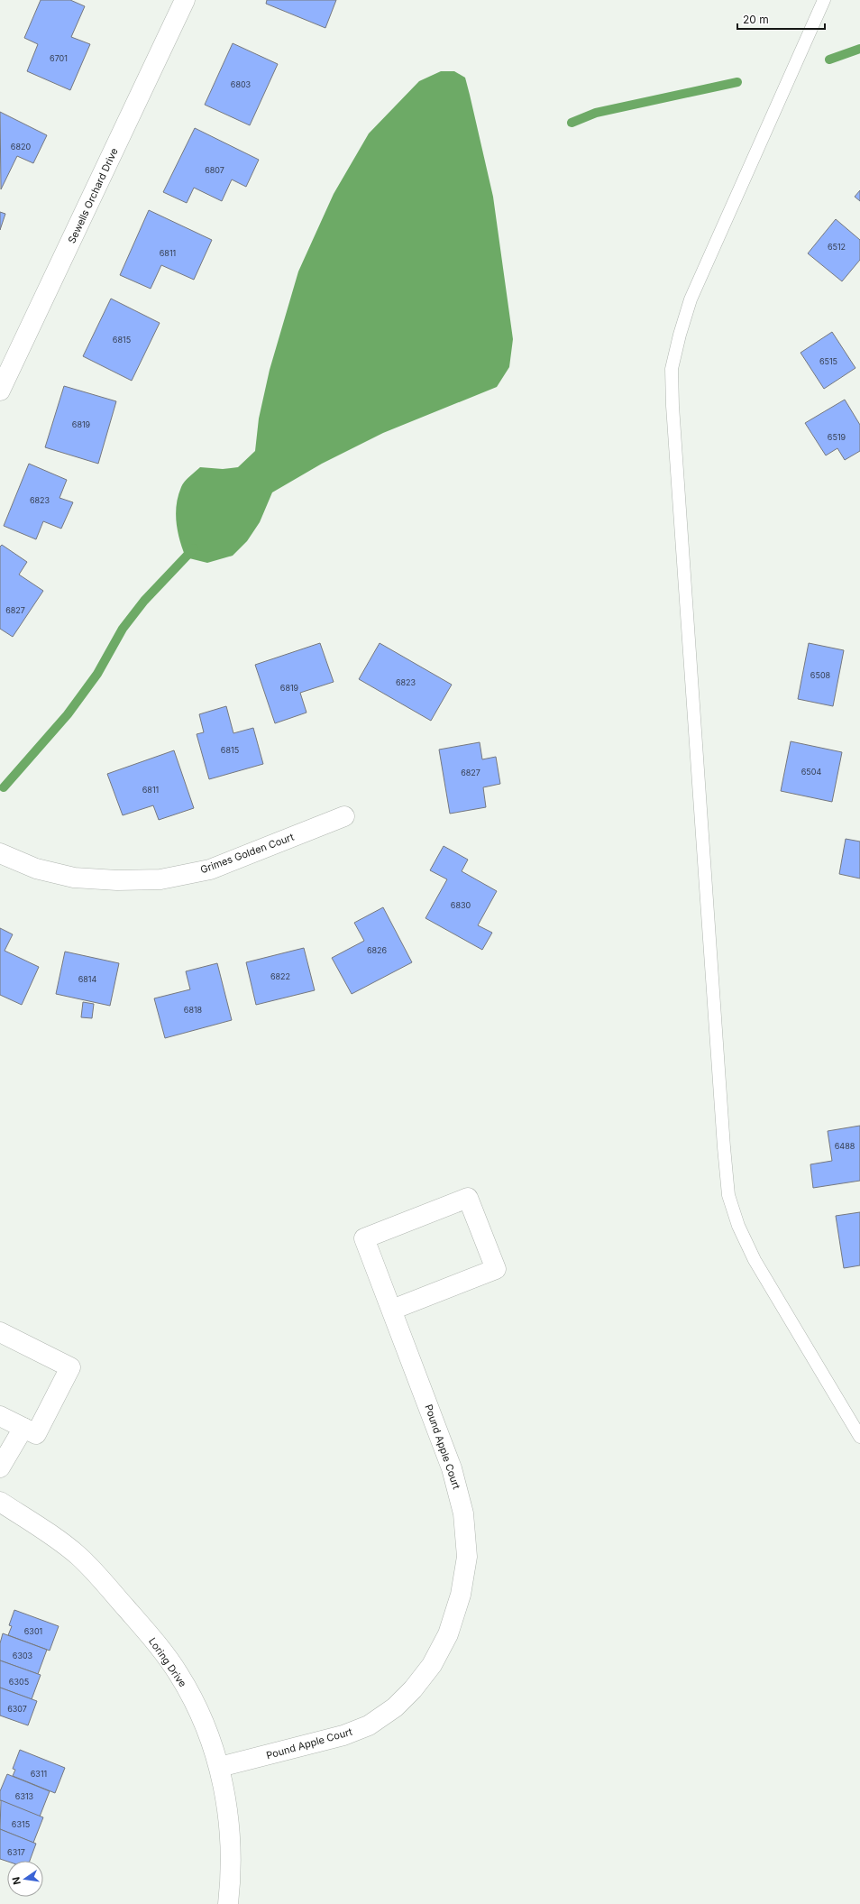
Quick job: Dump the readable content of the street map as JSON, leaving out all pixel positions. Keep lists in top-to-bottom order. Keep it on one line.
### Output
{"streets":{"street":["Sewells Orchard Drive","Grimes Golden Court","Pound Apple Court","Loring Drive"]},"crossings":[["Pound Apple Court","Loring Drive"]],"house_numbers":["6701","6803","6820","6807","6512","6811","6815","6515","6819","6519","6823","6827","6508","6823","6819","6815","6504","6827","6811","6830","6826","6822","6814","6818","6488","6301","6303","6305","6307","6311","6313","6315","6317"],"scale_bar":"20 m","north":"left"}
